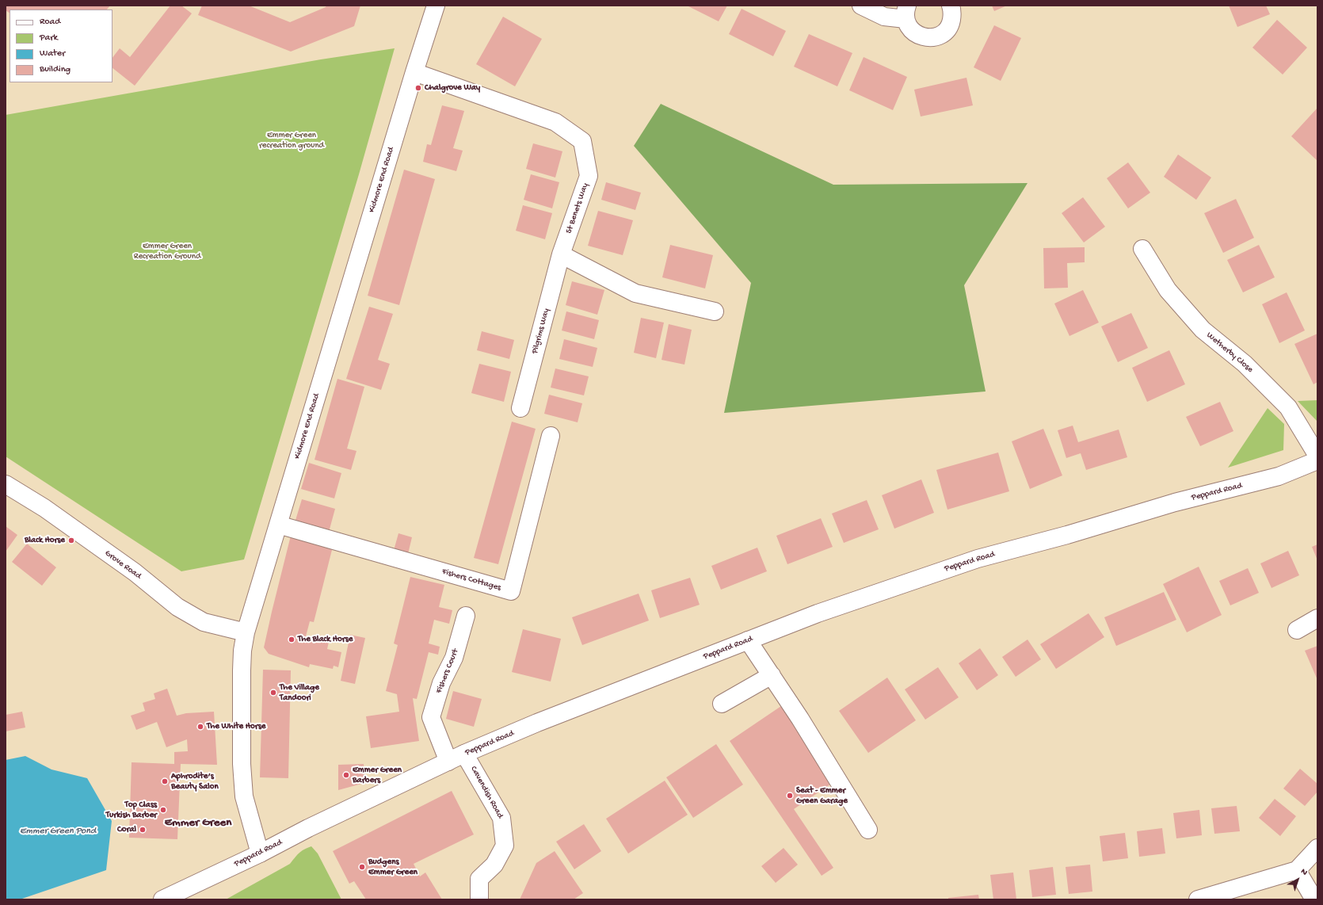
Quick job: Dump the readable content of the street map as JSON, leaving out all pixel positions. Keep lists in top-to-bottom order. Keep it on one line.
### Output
{"streets":{"street":["Kidmore End Road","St Benets Way","Pilgrims Way","Wetherby Close","Peppard Road","Grove Road","Fishers Cottages","Fishers Court","Cavendish Road"]},"crossings":[["Kidmore End Road","St Benets Way"],["Kidmore End Road","Peppard Road"],["Kidmore End Road","Grove Road"],["Kidmore End Road","Fishers Cottages"],["St Benets Way","Pilgrims Way"],["Peppard Road","Fishers Court"],["Peppard Road","Cavendish Road"]],"districts":["Emmer Green"],"water":["Emmer Green Pond"],"parks":["Emmer Green recreation ground","Emmer Green Recreation Ground"],"places":["Chalgrove Way","Black Horse","The Black Horse","The Village Tandoori","The White Horse","Emmer Green Barbers","Aphrodite’s Beauty Salon","Seat - Emmer Green Garage","Top Class Turkish Barber","Coral","Budgens Emmer Green"],"legend":["Road","Park","Water","Building"],"north":"top right"}
